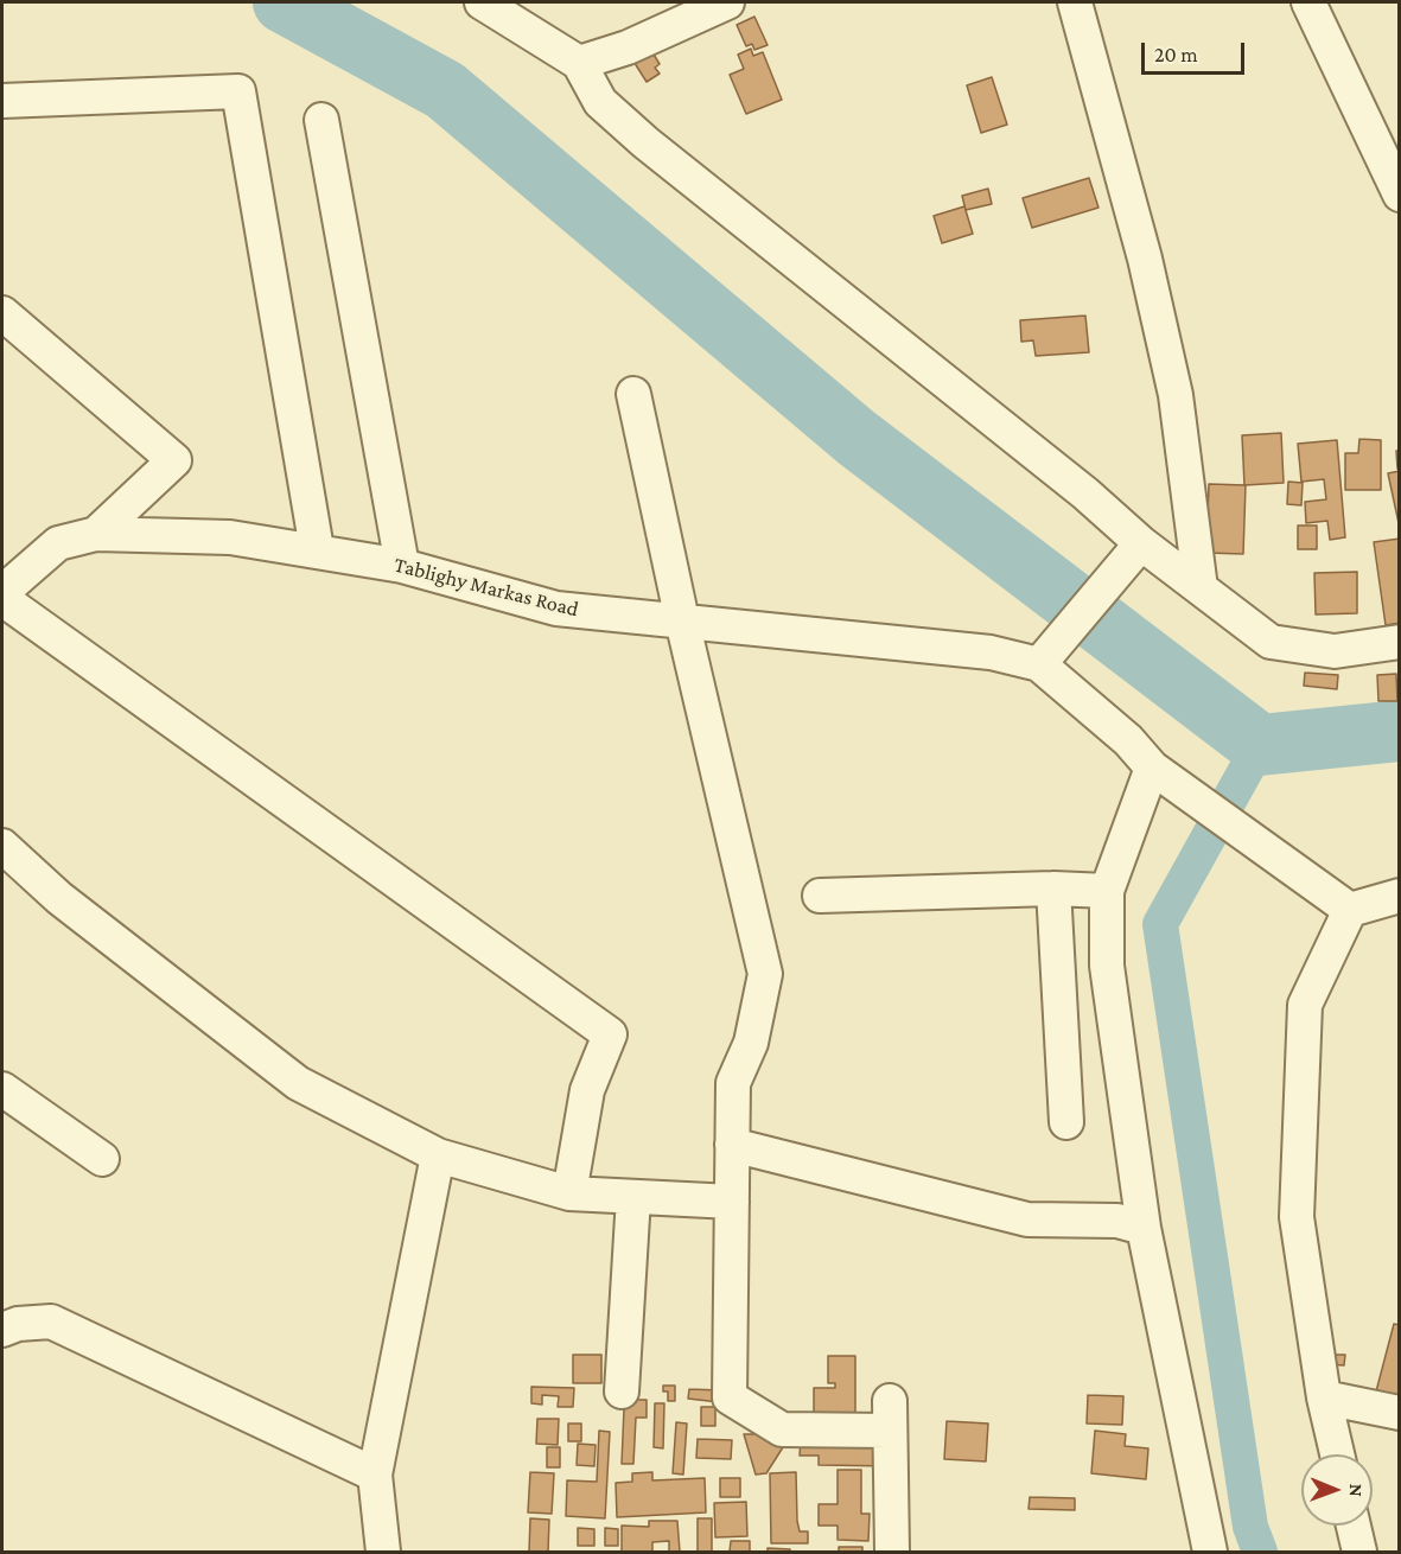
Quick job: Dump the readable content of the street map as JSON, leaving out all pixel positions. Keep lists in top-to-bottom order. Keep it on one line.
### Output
{"streets":{"street":["Tablighy Markas Road"]},"scale_bar":"20 m","north":"right"}
